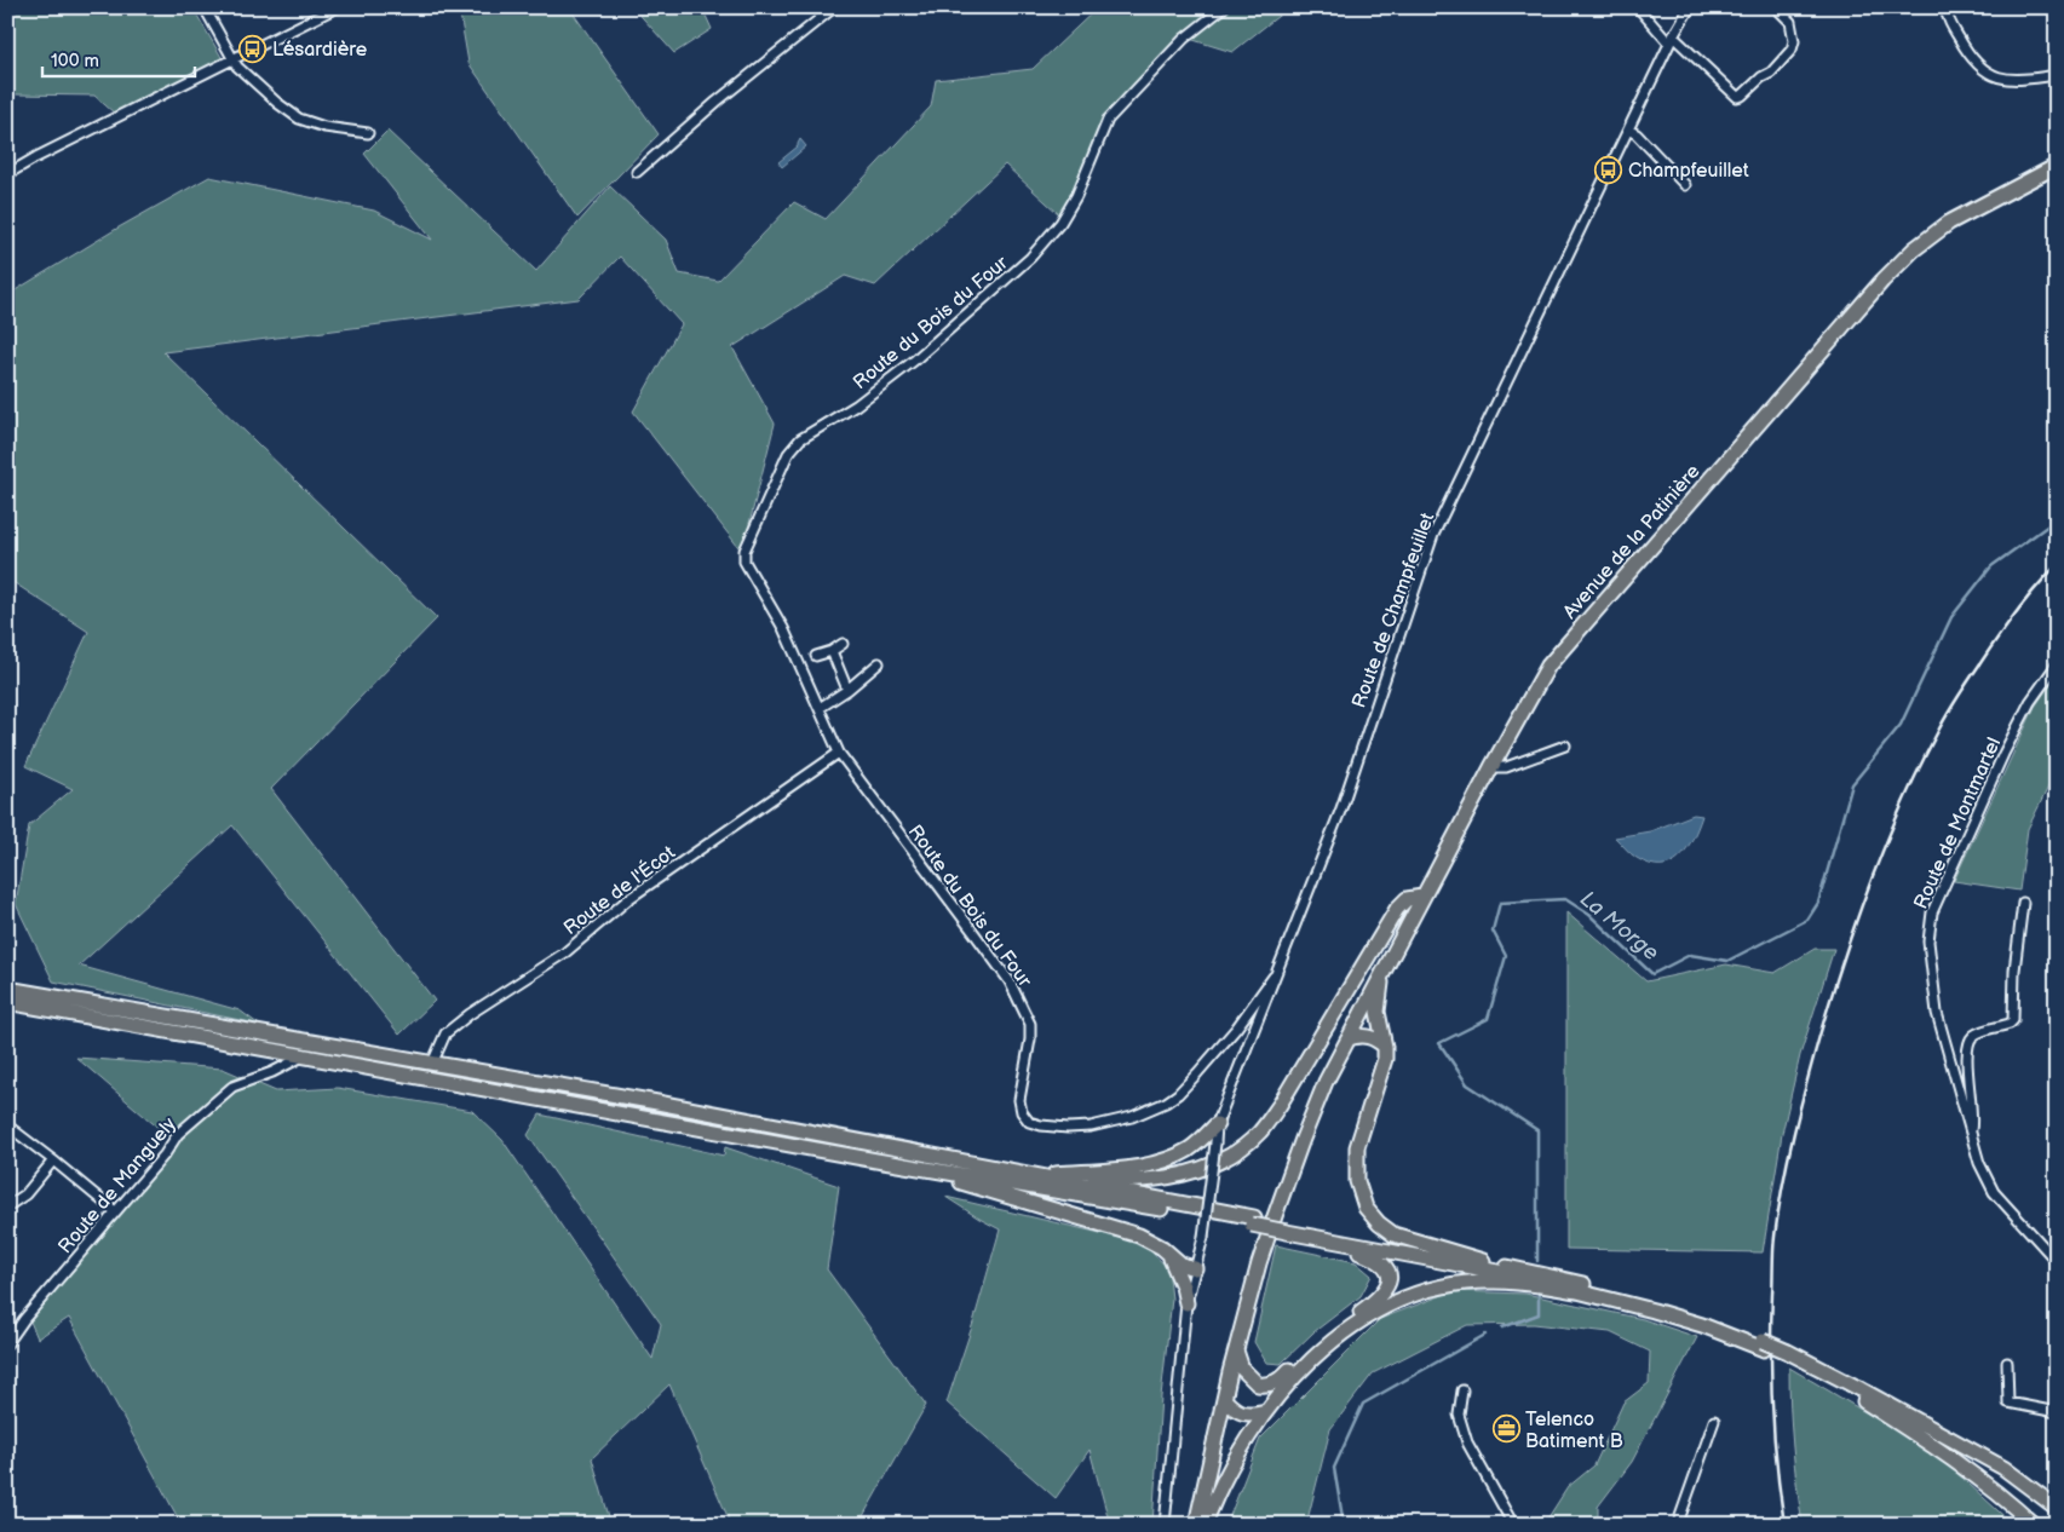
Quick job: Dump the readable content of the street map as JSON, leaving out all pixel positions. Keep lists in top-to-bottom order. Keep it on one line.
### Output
{"streets":{"main road":["Avenue de la Patinière"],"street":["Route du Bois du Four","Route de Champfeuillet","Route de Montmartel","Route de l'Écot","Route de Manguely"]},"crossings":[["Route du Bois du Four","Route de Champfeuillet"],["Route du Bois du Four","Route de l'Écot"]],"water":["La Morge"],"places":{"bus stop":["Lésardière","Champfeuillet"],"office":["Telenco Batiment B"]},"scale_bar":"100 m"}
